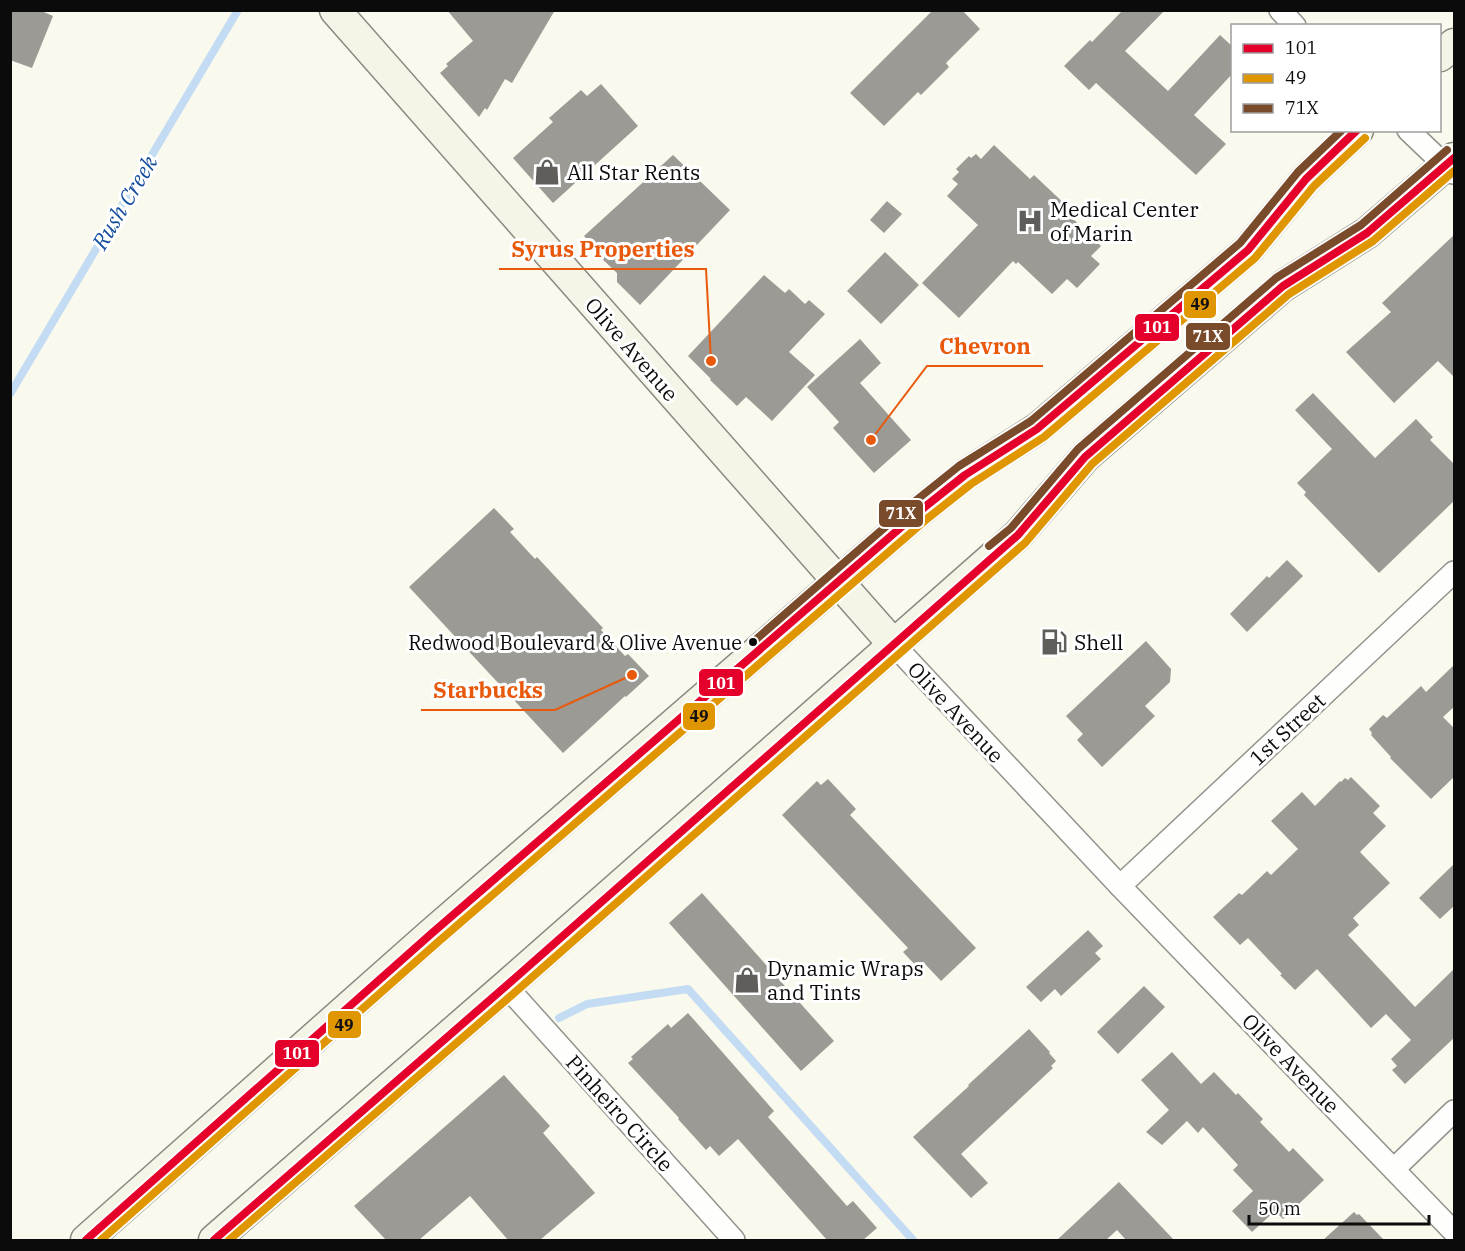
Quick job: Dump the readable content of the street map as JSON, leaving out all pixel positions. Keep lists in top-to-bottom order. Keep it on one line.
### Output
{"streets":{"main road":["Olive Avenue"],"street":["1st Street","Pinheiro Circle"]},"crossings":[["Olive Avenue","1st Street"]],"water":["Rush Creek"],"places":{"shop":["All Star Rents","Dynamic Wraps and Tints"],"hospital":["Medical Center of Marin"],"other":["Syrus Properties","Chevron","Redwood Boulevard & Olive Avenue","Starbucks"],"fuel station":["Shell"]},"lines":["transit line 101","transit line 71X","transit line 49"],"legend":["101","49","71X"],"scale_bar":"50 m"}
